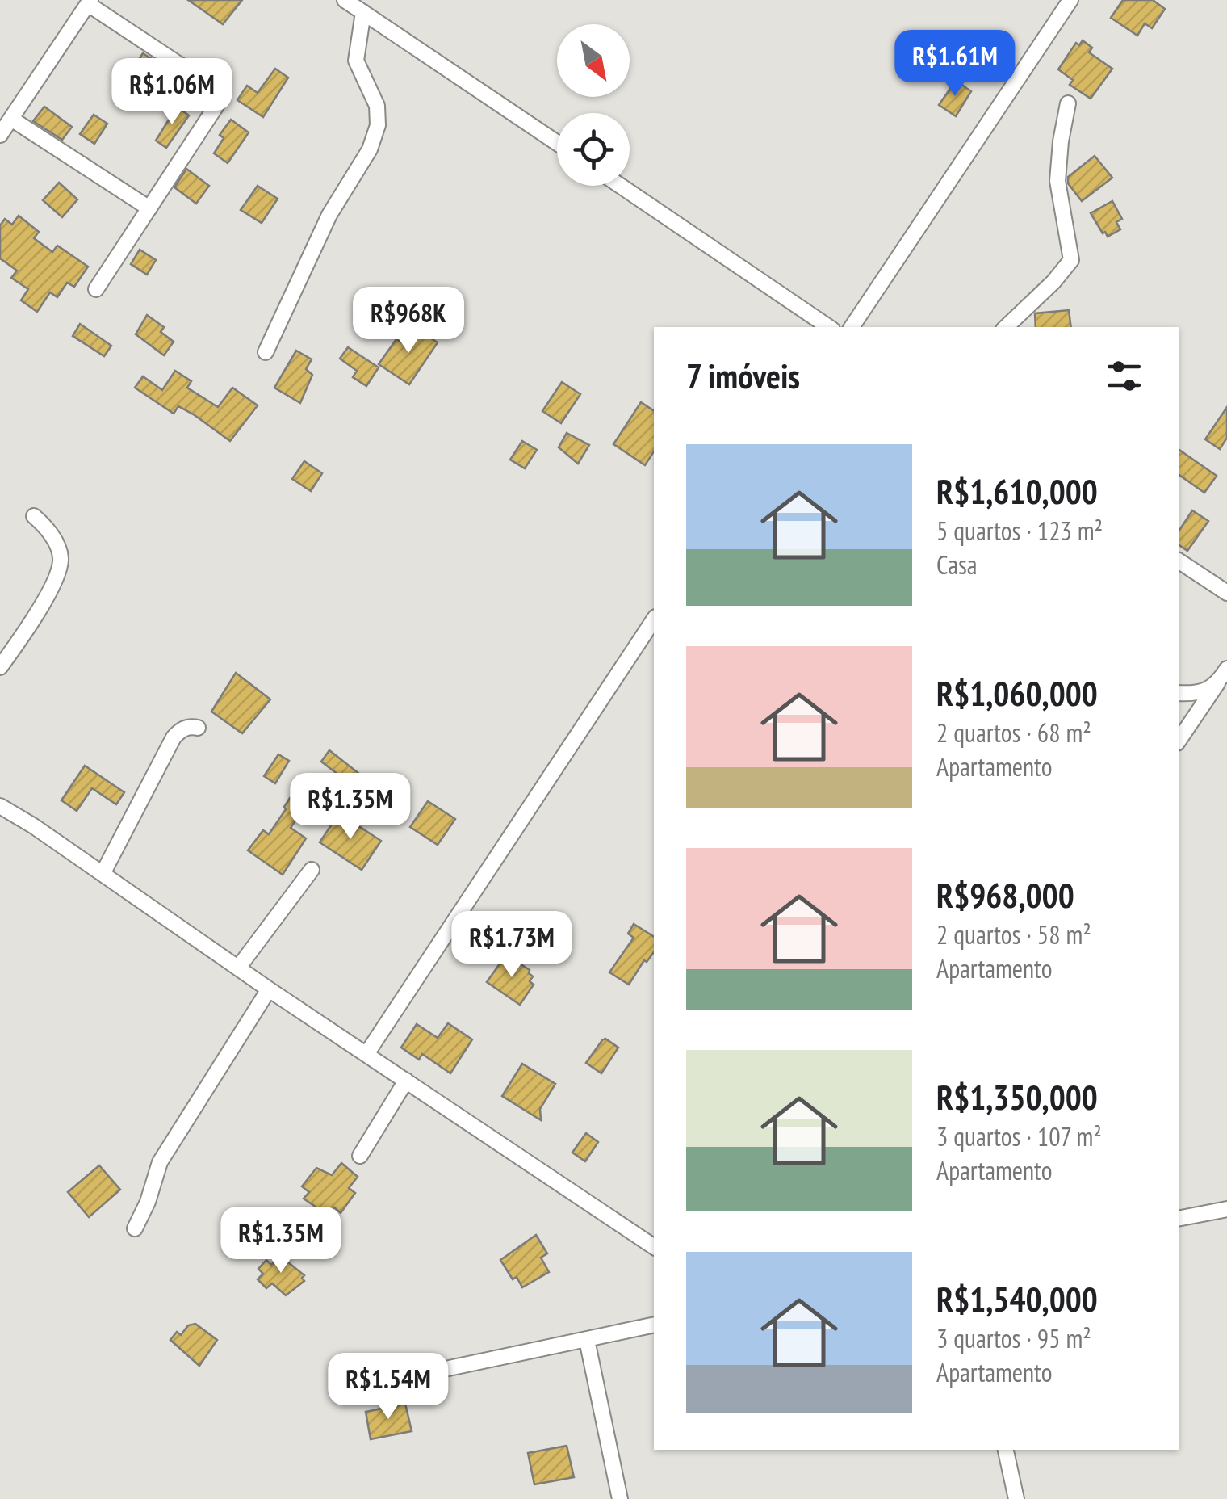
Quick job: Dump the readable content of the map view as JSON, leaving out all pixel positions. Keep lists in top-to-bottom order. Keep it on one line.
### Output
{"north":"bottom right","page":{"price":["R$1.61M","R$1.06M","R$968K","R$1.35M","R$1.73M","R$1.35M","R$1.54M"],"heading":"7 imóveis","list":[{"name":"R$1,610,000","note":"5 quartos · 123 m² · Casa"},{"name":"R$1,060,000","note":"2 quartos · 68 m² · Apartamento"},{"name":"R$968,000","note":"2 quartos · 58 m² · Apartamento"},{"name":"R$1,350,000","note":"3 quartos · 107 m² · Apartamento"},{"name":"R$1,540,000","note":"3 quartos · 95 m² · Apartamento"}]}}
